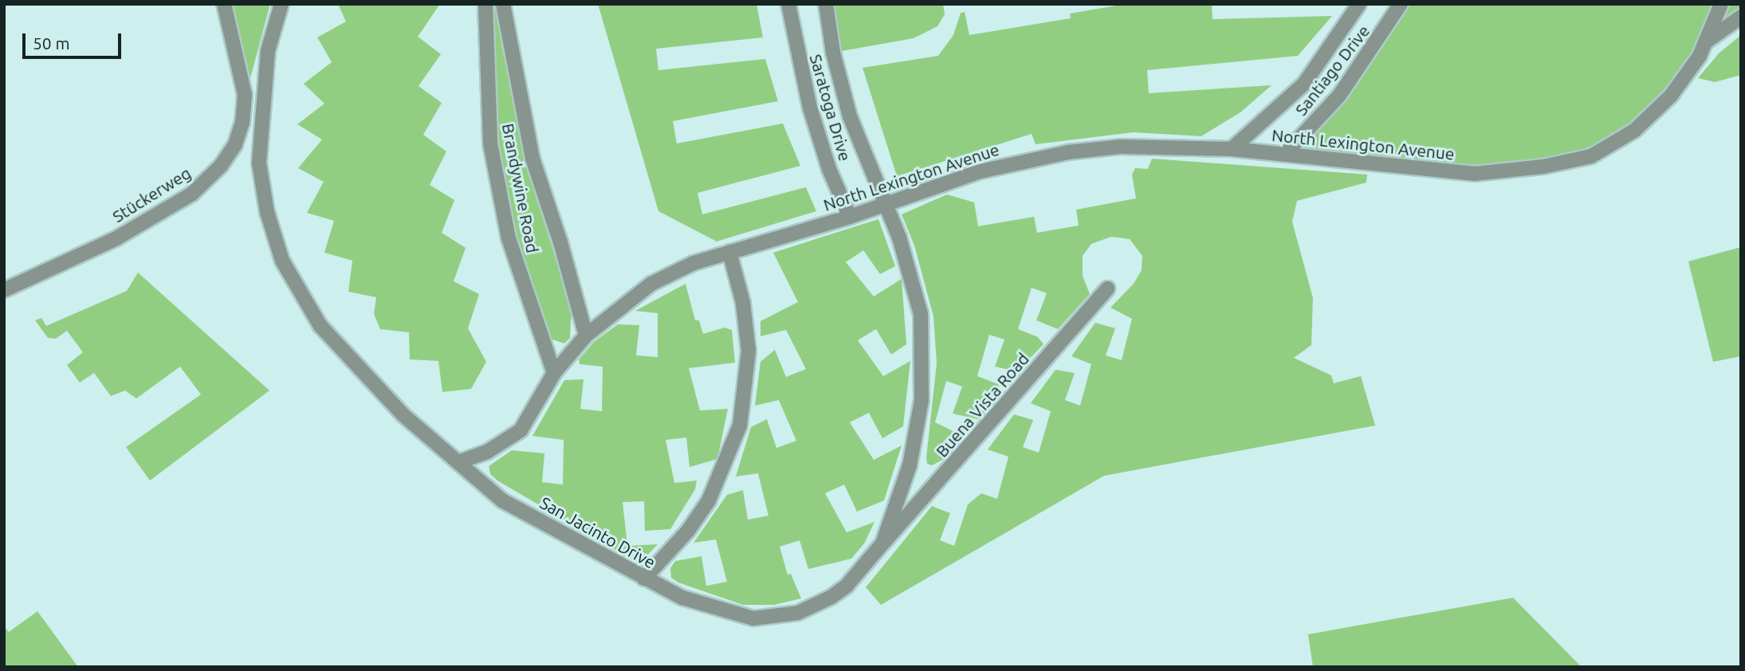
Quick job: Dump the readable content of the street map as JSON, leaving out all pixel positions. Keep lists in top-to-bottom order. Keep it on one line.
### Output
{"streets":{"street":["Santiago Drive","Saratoga Drive","North Lexington Avenue","Brandywine Road","Stückerweg","Buena Vista Road","San Jacinto Drive"]},"crossings":[["Santiago Drive","North Lexington Avenue"],["Saratoga Drive","North Lexington Avenue"],["Saratoga Drive","San Jacinto Drive"],["North Lexington Avenue","Brandywine Road"],["North Lexington Avenue","San Jacinto Drive"],["Buena Vista Road","San Jacinto Drive"]],"scale_bar":"50 m"}
